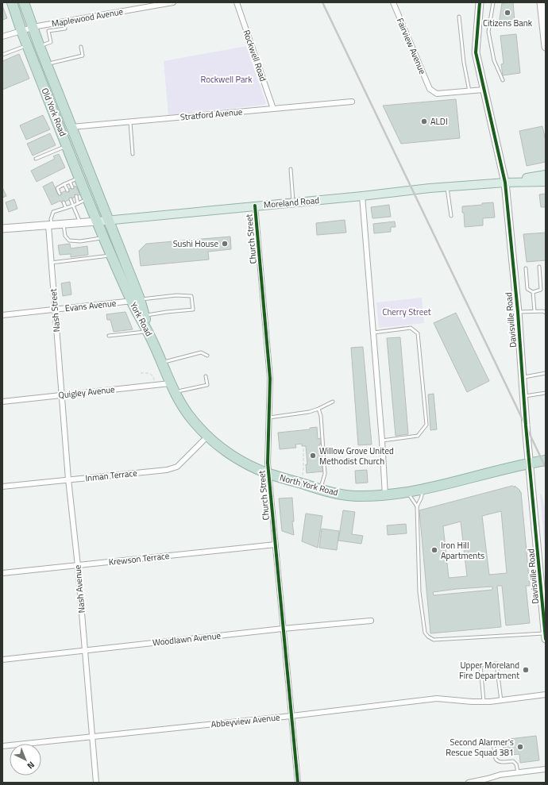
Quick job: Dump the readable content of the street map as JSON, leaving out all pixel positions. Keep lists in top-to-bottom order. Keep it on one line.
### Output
{"streets":{"highway":["Old York Road","York Road","North York Road"],"main road":["Moreland Road"],"street":["Maplewood Avenue","Fairview Avenue","Rockwell Road","Stratford Avenue","Church Street","Evans Avenue","Nash Street","Davisville Road","Quigley Avenue","Inman Terrace","Krewson Terrace","Nash Avenue","Woodlawn Avenue","Abbeyview Avenue"]},"crossings":[["Maplewood Avenue","Old York Road"],["Rockwell Road","Stratford Avenue"],["Old York Road","Stratford Avenue"],["Old York Road","Moreland Road"],["Old York Road","York Road"],["Moreland Road","Church Street"],["Moreland Road","Nash Street"],["Moreland Road","York Road"],["Moreland Road","Davisville Road"],["Church Street","North York Road"],["Church Street","Krewson Terrace"],["Church Street","Woodlawn Avenue"],["Church Street","Abbeyview Avenue"],["Evans Avenue","Nash Street"],["Evans Avenue","York Road"],["Nash Street","Quigley Avenue"],["Nash Street","Nash Avenue"],["York Road","North York Road"],["Davisville Road","North York Road"],["Quigley Avenue","North York Road"],["Quigley Avenue","Nash Avenue"],["Inman Terrace","North York Road"],["Inman Terrace","Nash Avenue"],["Krewson Terrace","Nash Avenue"],["Nash Avenue","Woodlawn Avenue"],["Nash Avenue","Abbeyview Avenue"]],"parks":["Rockwell Park","Cherry Street"],"places":["Citizens Bank","ALDI","Sushi House","Willow Grove United Methodist Church","Iron Hill Apartments","Upper Moreland Fire Department","Second Alarmer's Rescue Squad 381"],"north":"bottom right"}
